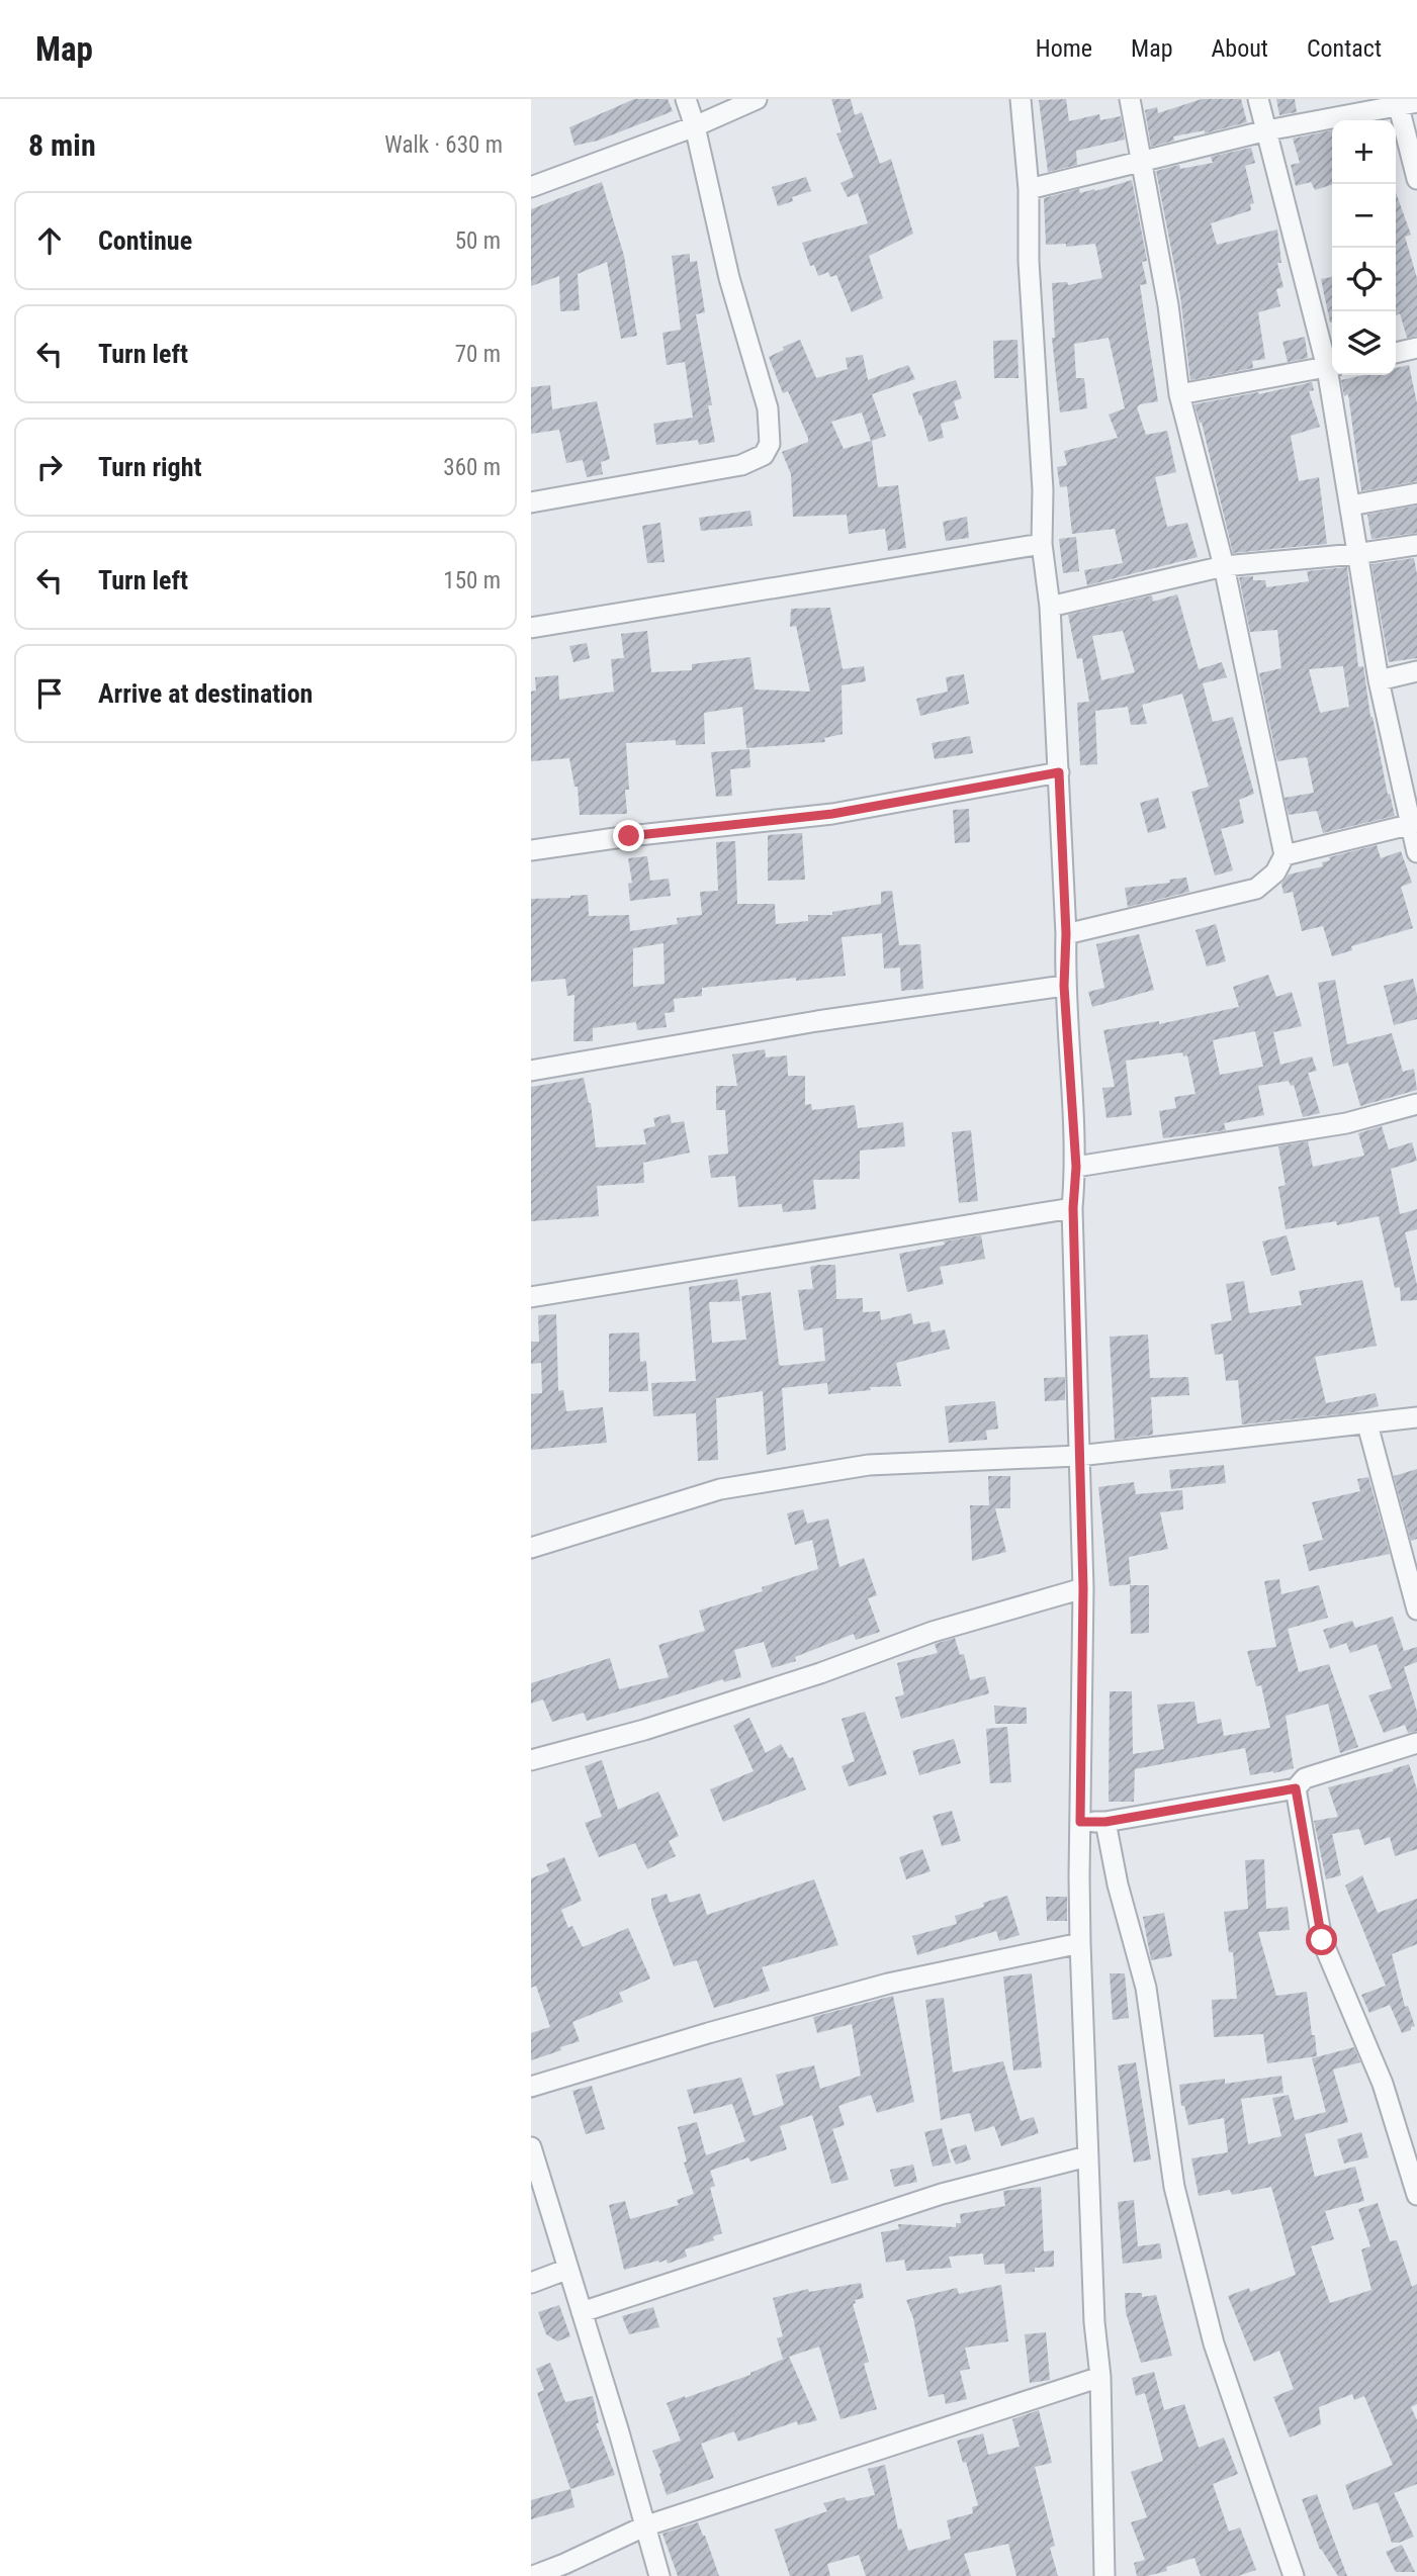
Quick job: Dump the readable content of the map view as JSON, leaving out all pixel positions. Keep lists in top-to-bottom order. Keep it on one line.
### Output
{"page":{"header":"Map","nav":["Home","Map","About","Contact"],"heading":["8 min","Walk · 630 m"],"map_buttons":["+","−"],"list":[["Continue","50 m"],["Turn left","70 m"],["Turn right","360 m"],["Turn left","150 m"],"Arrive at destination"]}}
